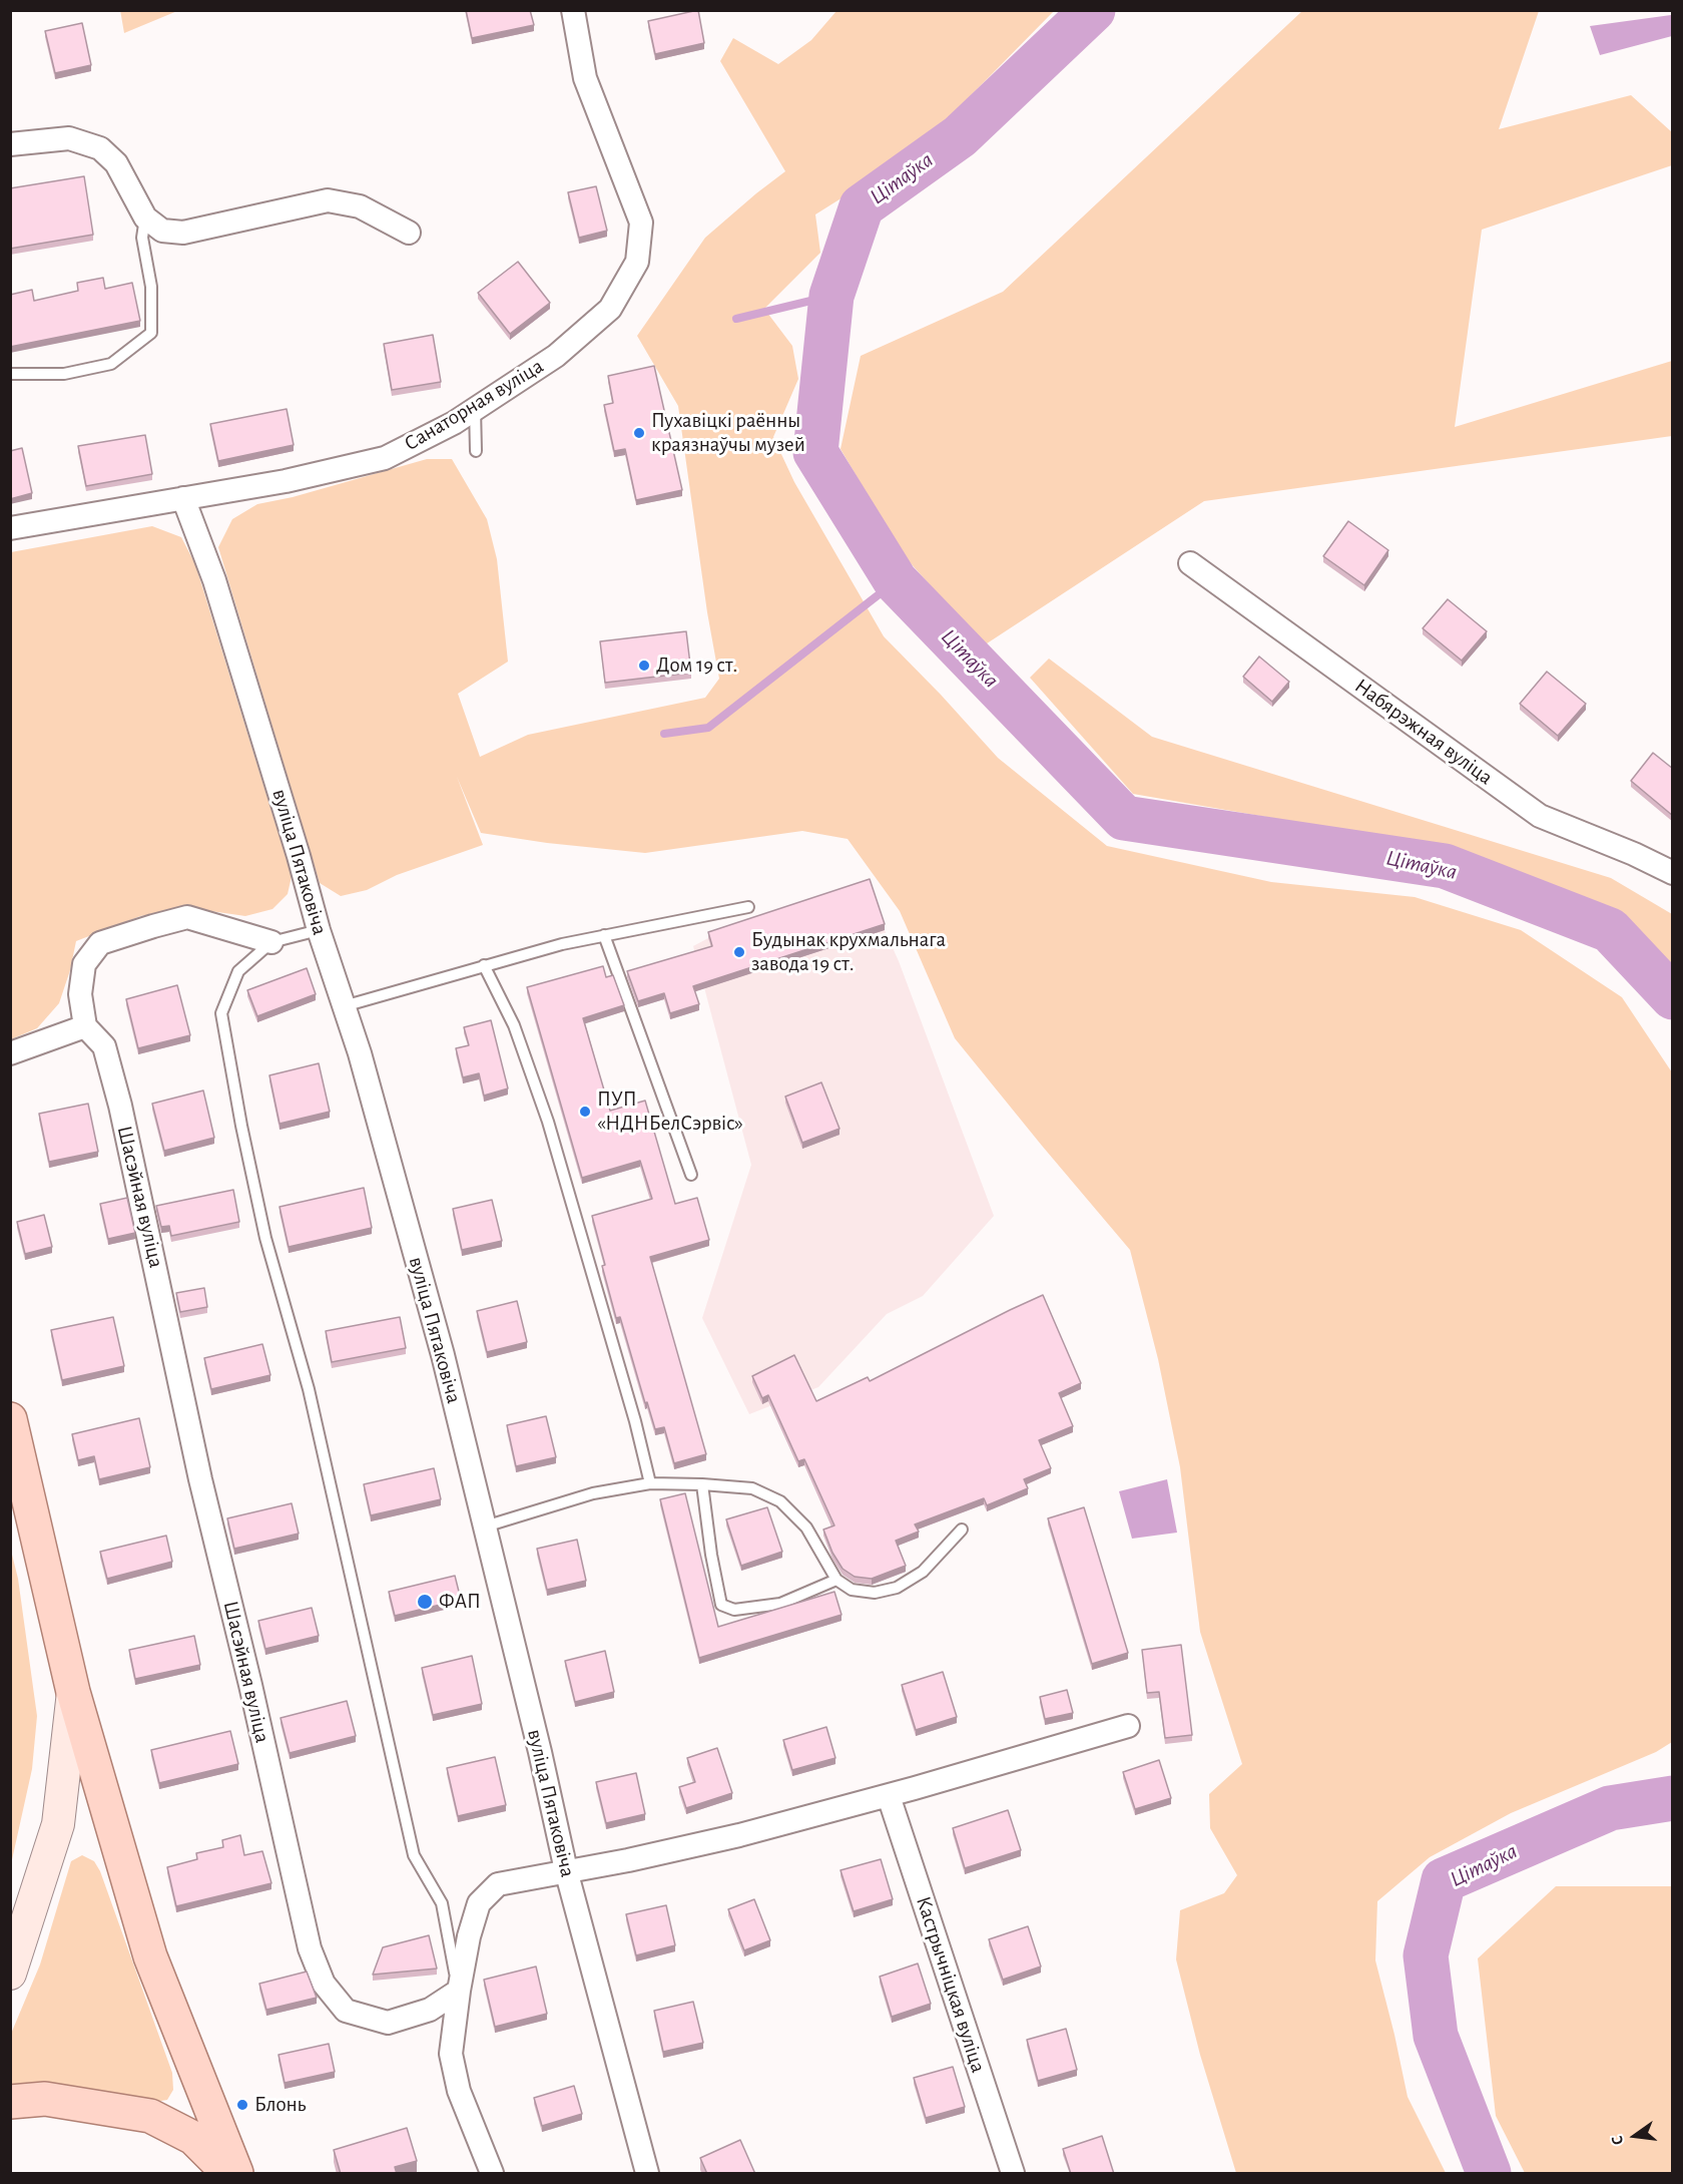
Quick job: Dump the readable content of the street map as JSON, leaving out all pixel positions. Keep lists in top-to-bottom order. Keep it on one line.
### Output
{"streets":{"street":["Санаторная вуліца","Набярэжная вуліца","вуліца Пятаковіча","Шасэйная вуліца","Кастрычніцкая вуліца"]},"crossings":[["Санаторная вуліца","вуліца Пятаковіча"]],"water":["Цітаўка"],"places":["Пухавіцкі раённы краязнаўчы музей","Дом 19 ст.","Будынак крухмальнага завода 19 ст.","ПУП «НДНБелСэрвіс»","ФАП","Блонь"],"north":"left"}
